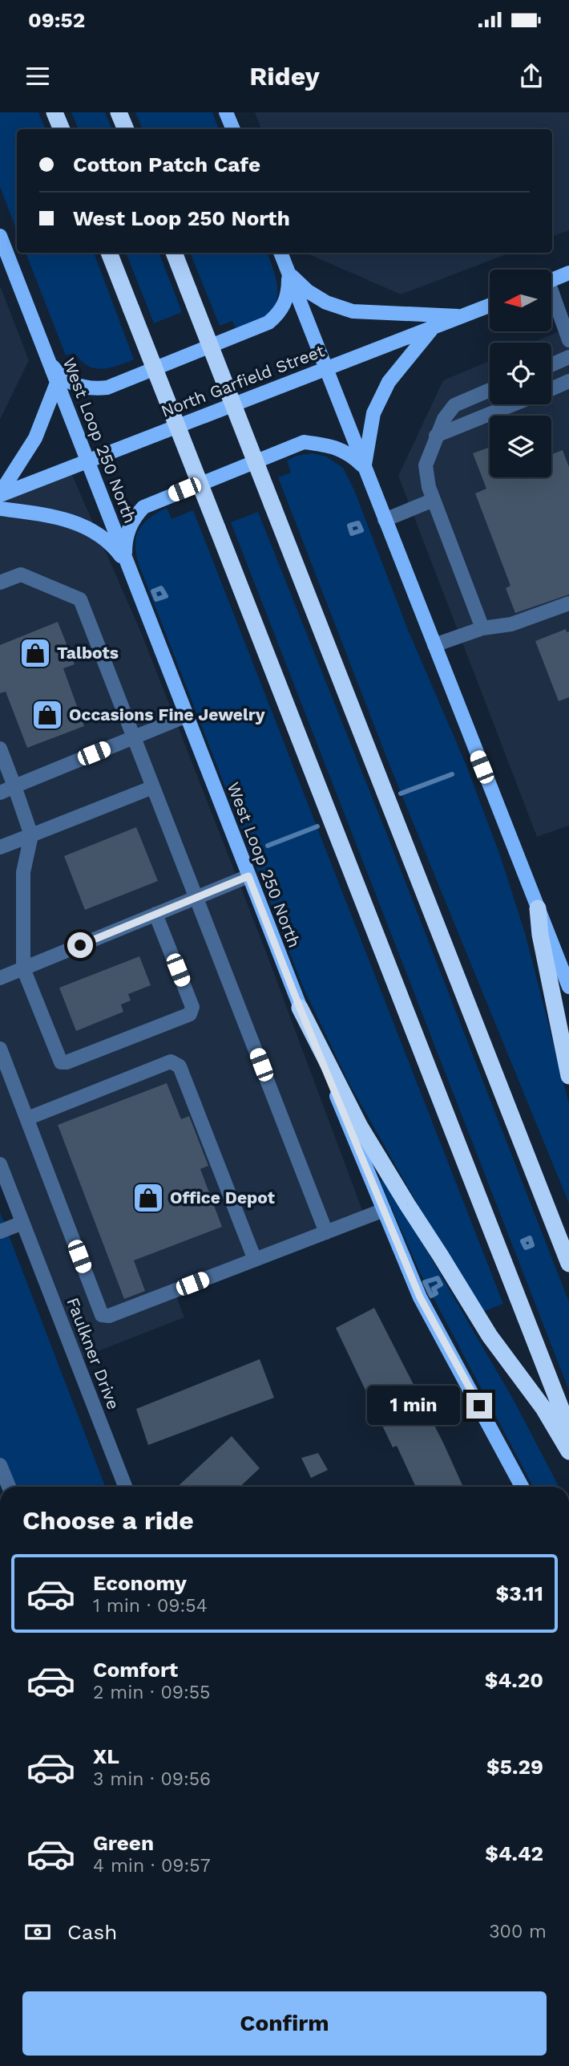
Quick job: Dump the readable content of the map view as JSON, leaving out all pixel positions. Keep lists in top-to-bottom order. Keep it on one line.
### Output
{"streets":{"main road":["North Garfield Street","West Loop 250 North"],"street":["Faulkner Drive"]},"crossings":[["North Garfield Street","West Loop 250 North"]],"places":{"shop":["Talbots","Occasions Fine Jewelry","Office Depot"]},"north":"left","page":{"status":"09:52","header":"Ridey","banner":["Cotton Patch Cafe","West Loop 250 North"],"bubble":"1 min","heading":"Choose a ride","list":[{"name":"Economy","note":"1 min · 09:54","value":"$3.11"},{"name":"Comfort","note":"2 min · 09:55","value":"$4.20"},{"name":"XL","note":"3 min · 09:56","value":"$5.29"},{"name":"Green","note":"4 min · 09:57","value":"$4.42"}],"pay":["Cash","300 m"],"buttons":"Confirm"}}
